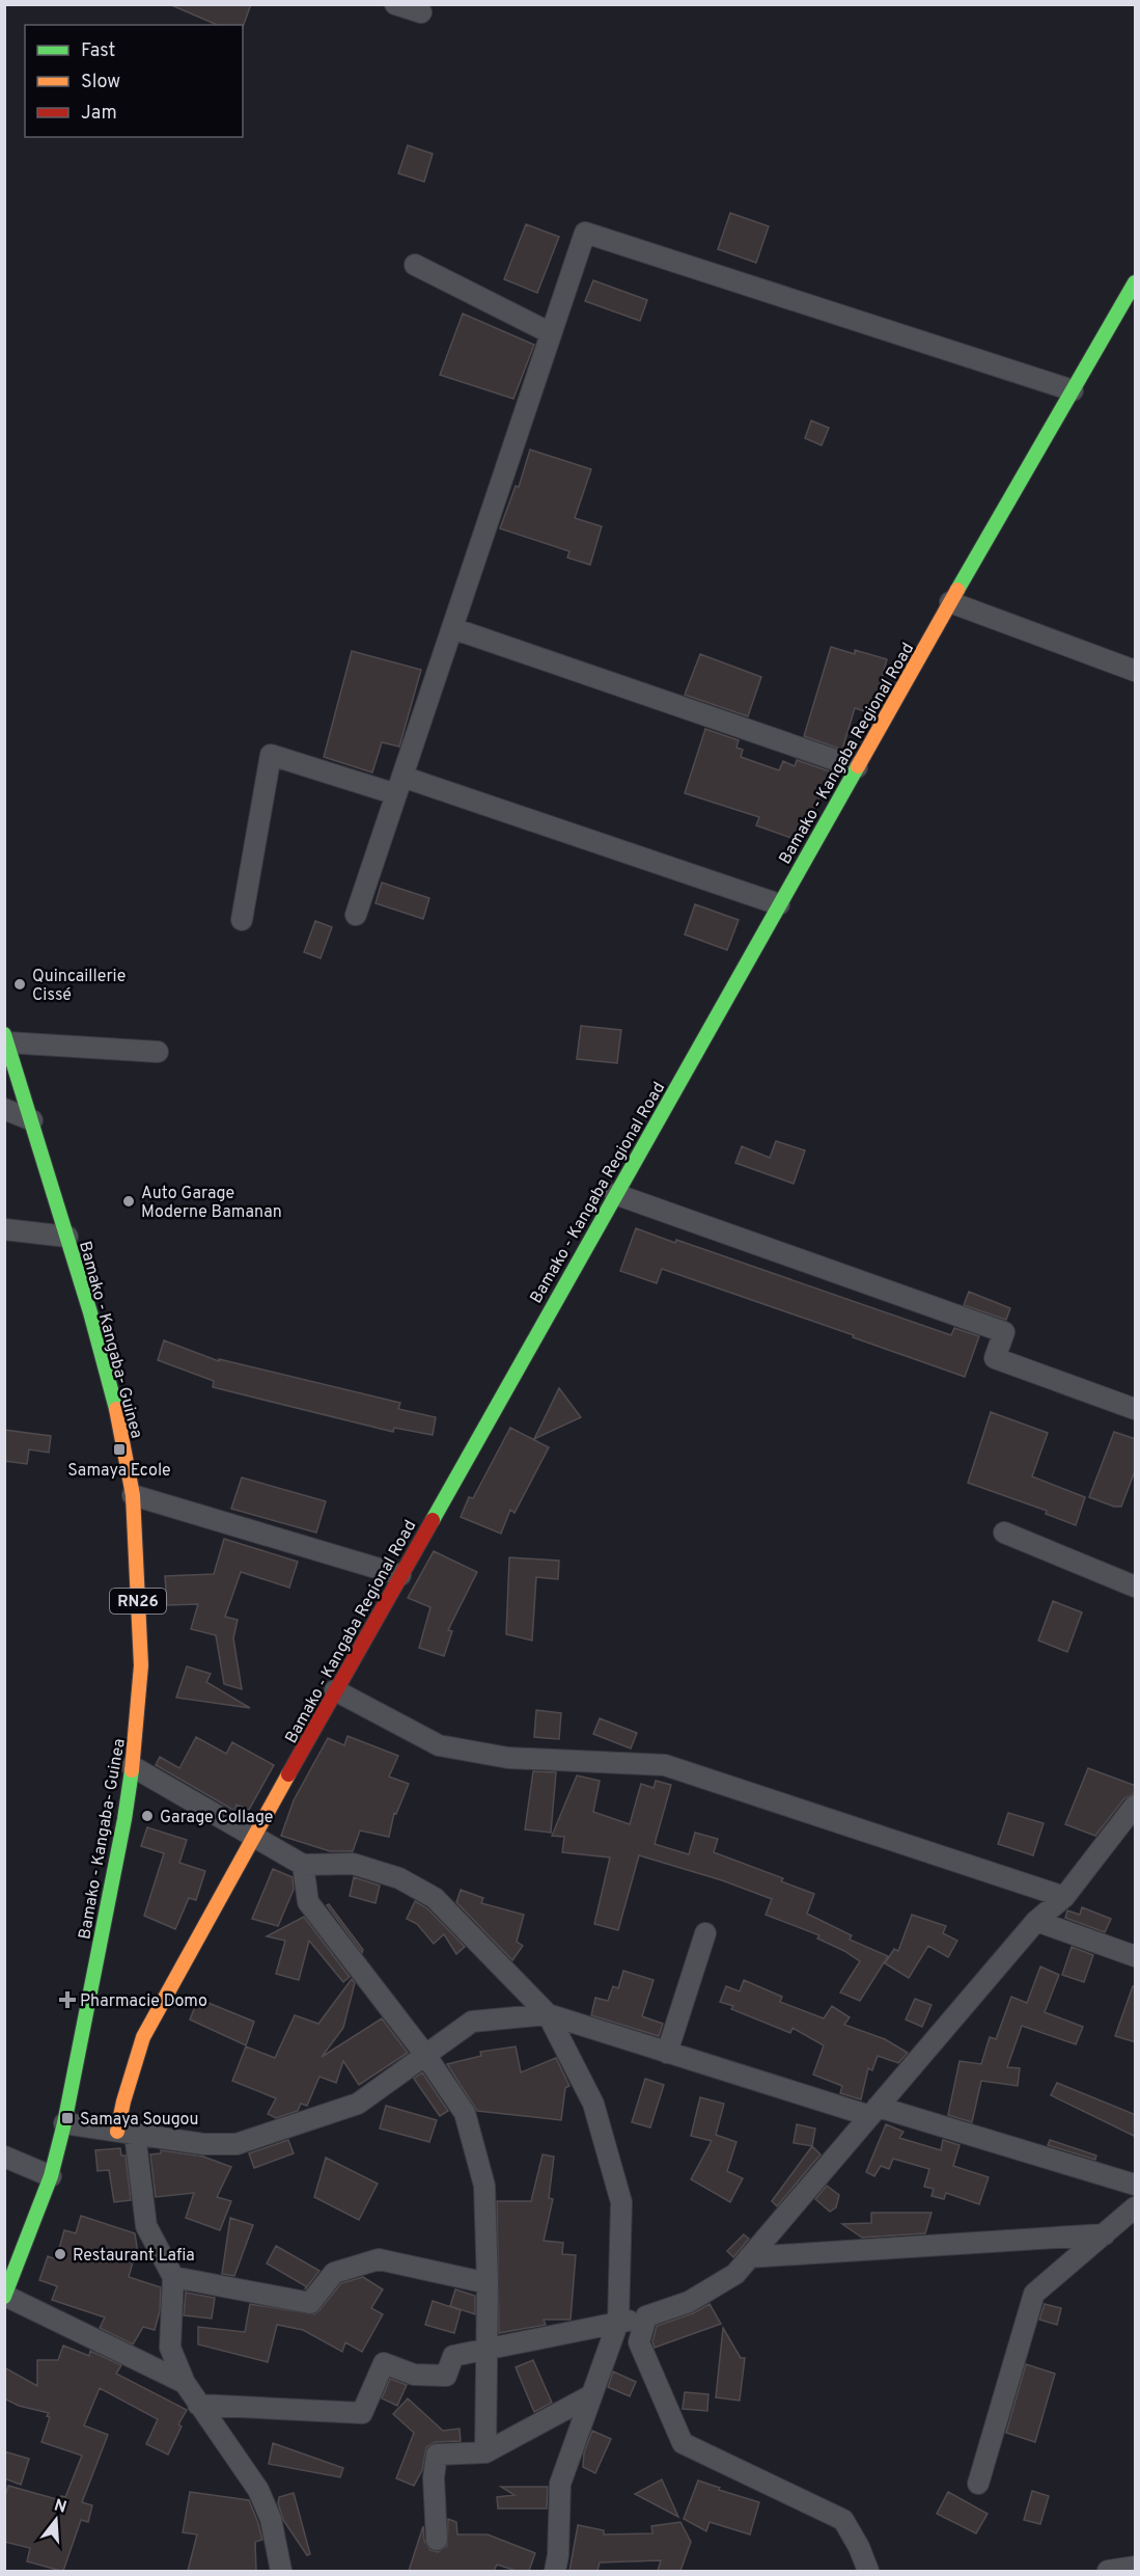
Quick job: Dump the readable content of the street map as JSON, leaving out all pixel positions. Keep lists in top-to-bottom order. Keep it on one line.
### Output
{"streets":{"street":["Bamako - Kangaba Regional Road","Bamako - Kangaba- Guinea","RN26"]},"crossings":[["Bamako - Kangaba- Guinea","RN26"]],"places":{"other":["Quincaillerie Cissé","Auto Garage Moderne Bamanan","Garage Collage","Restaurant Lafia"],"transit":["Samaya Ecole","Samaya Sougou"],"health":["Pharmacie Domo"]},"legend":["Fast","Slow","Jam"],"north":"top"}
